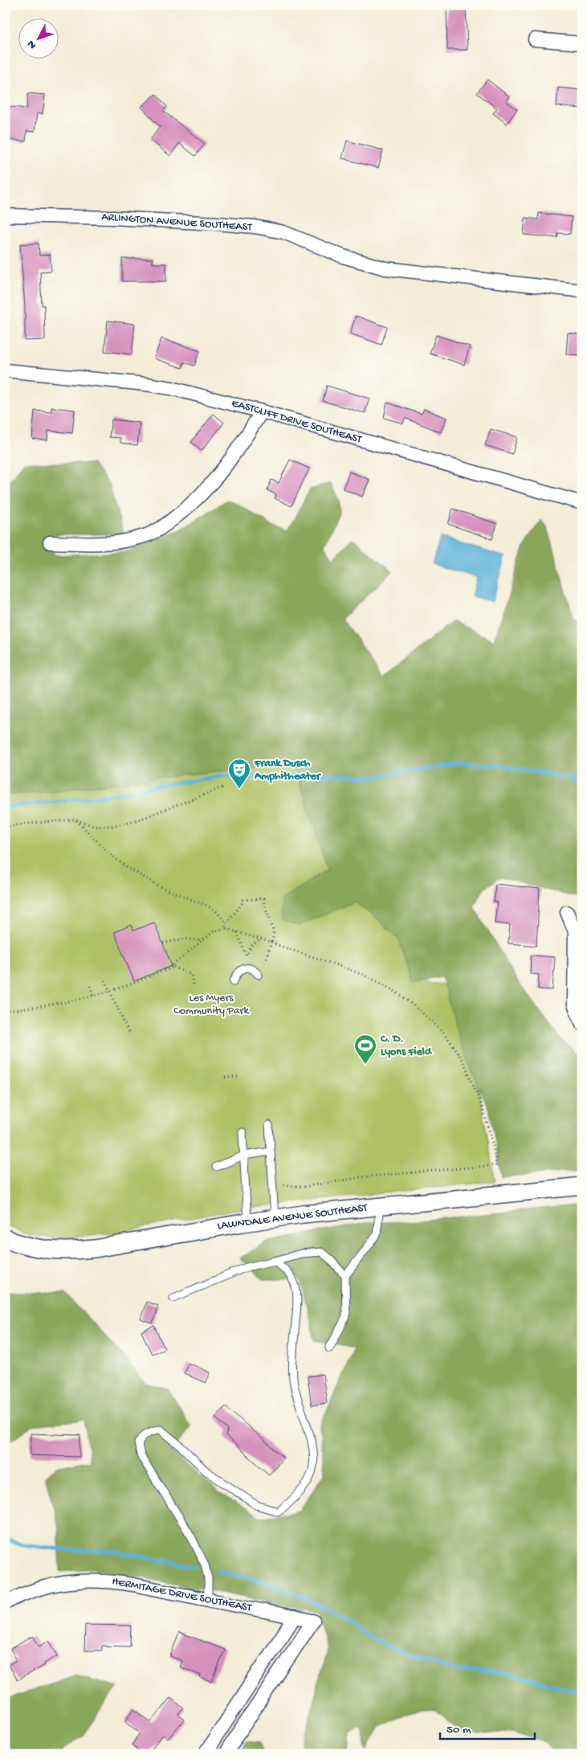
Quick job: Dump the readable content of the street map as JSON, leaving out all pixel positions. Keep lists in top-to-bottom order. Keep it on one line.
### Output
{"streets":{"street":["ARLINGTON AVENUE SOUTHEAST","EASTCLIFF DRIVE SOUTHEAST","LAWNDALE AVENUE SOUTHEAST","HERMITAGE DRIVE SOUTHEAST"]},"parks":["Les Myers Community Park"],"places":{"theatre":["Frank Dusch Amphitheater"],"sports":["C. D. Lyons Field"]},"scale_bar":"50 m","north":"bottom left"}
